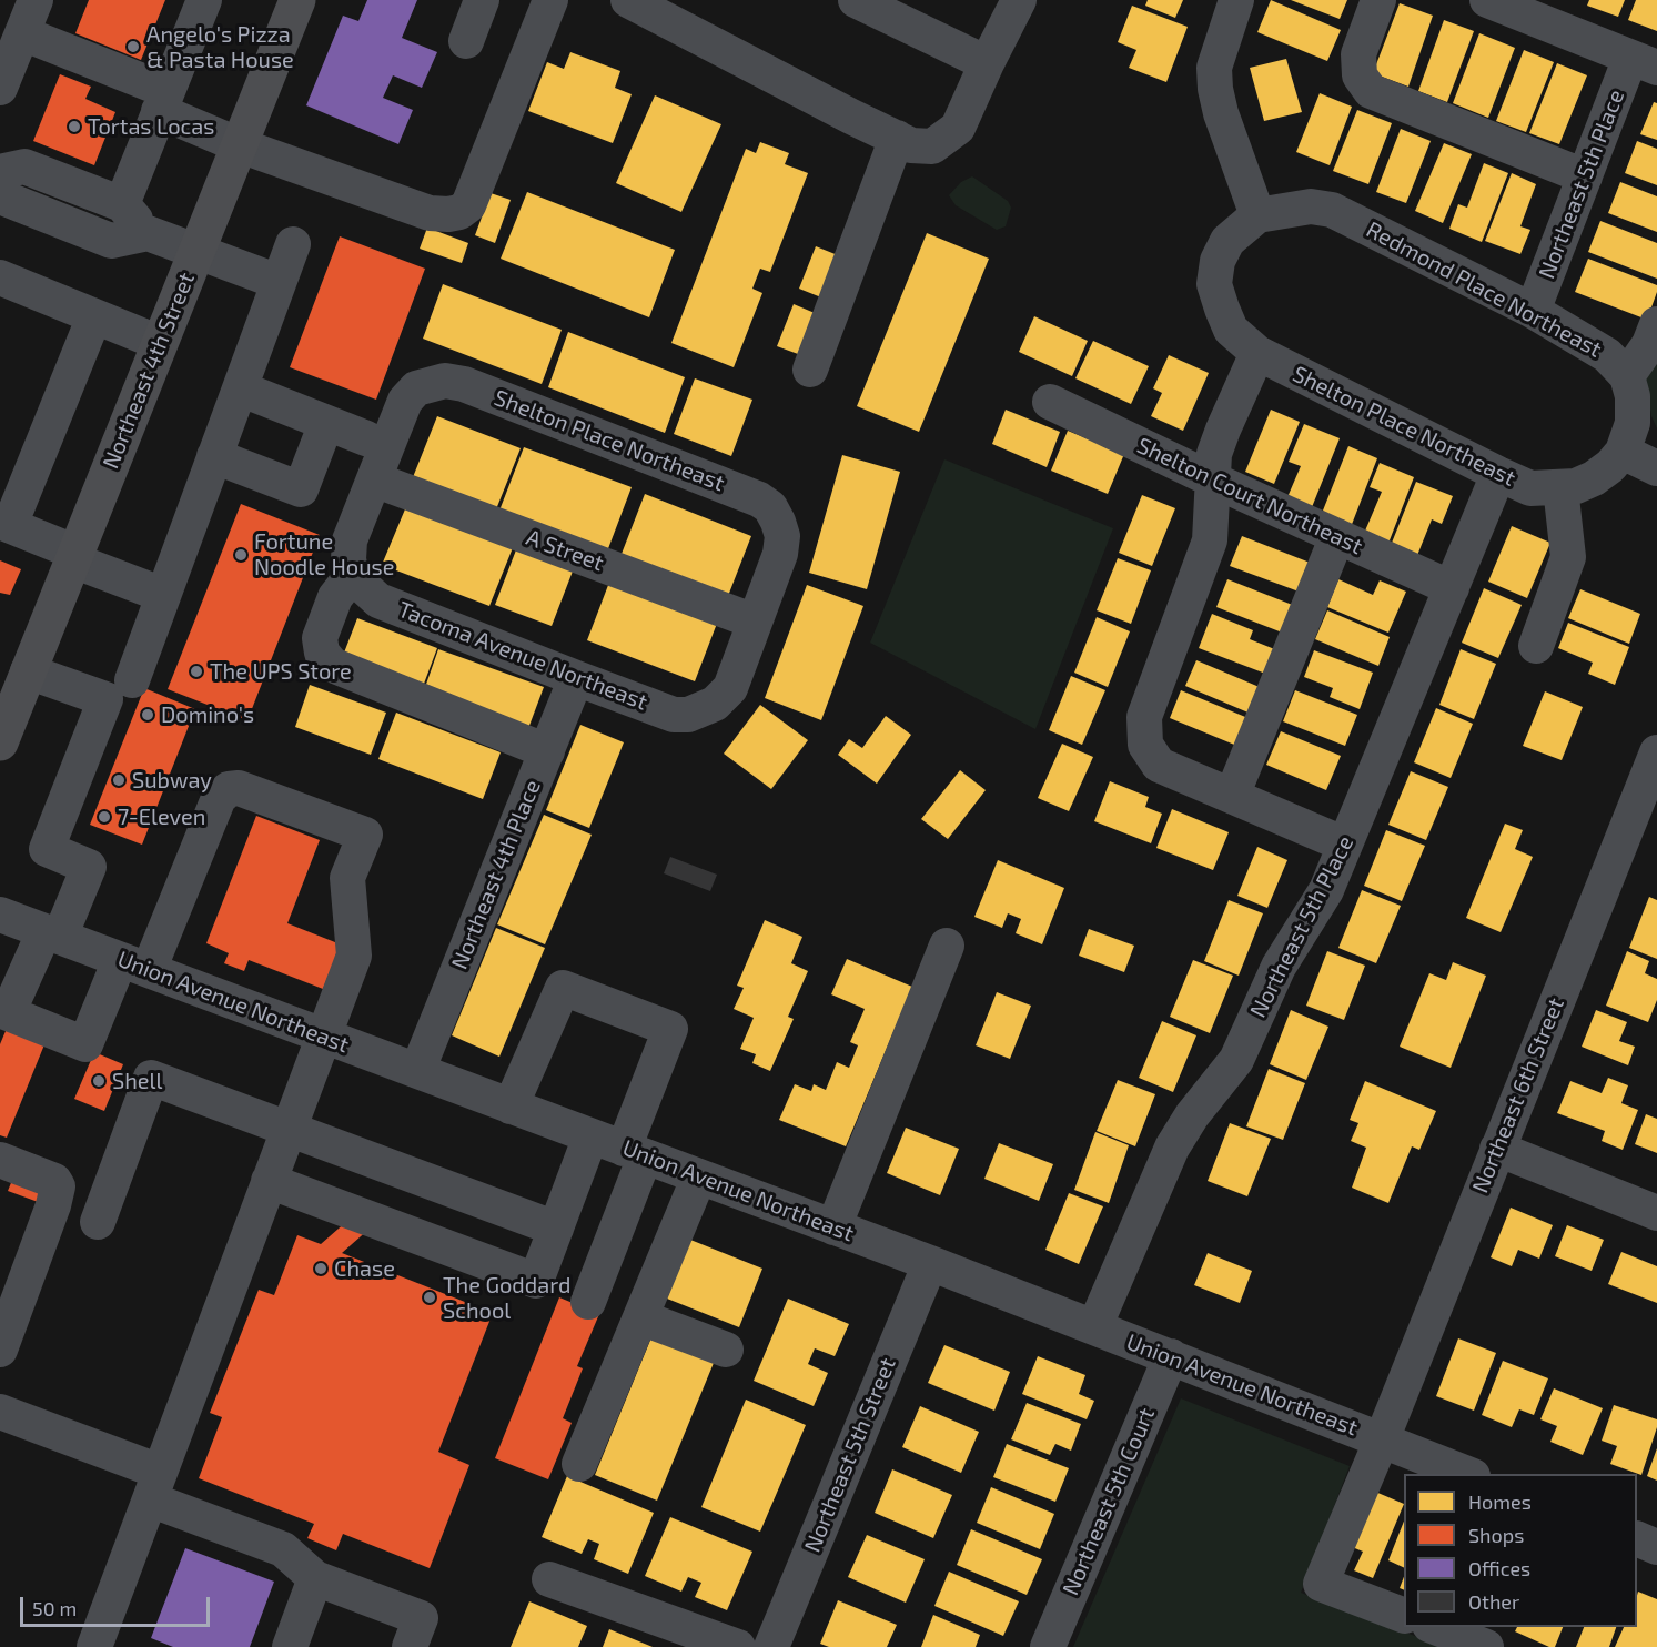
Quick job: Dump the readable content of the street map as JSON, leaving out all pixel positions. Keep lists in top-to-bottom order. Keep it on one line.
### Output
{"streets":{"main road":["Northeast 4th Street"],"street":["Northeast 5th Place","Redmond Place Northeast","Shelton Place Northeast","Shelton Court Northeast","A Street","Tacoma Avenue Northeast","Northeast 4th Place","Union Avenue Northeast","Northeast 6th Street","Northeast 5th Street","Northeast 5th Court"]},"crossings":[["Northeast 5th Place","Redmond Place Northeast"],["Northeast 5th Place","Shelton Place Northeast"],["Northeast 5th Place","Shelton Court Northeast"],["Northeast 5th Place","Union Avenue Northeast"],["Shelton Place Northeast","A Street"],["Shelton Place Northeast","Tacoma Avenue Northeast"],["A Street","Tacoma Avenue Northeast"],["Tacoma Avenue Northeast","Northeast 4th Place"],["Northeast 4th Place","Union Avenue Northeast"],["Union Avenue Northeast","Northeast 6th Street"],["Union Avenue Northeast","Northeast 5th Street"],["Union Avenue Northeast","Northeast 5th Court"]],"places":["Angelo's Pizza & Pasta House","Tortas Locas","Fortune Noodle House","The UPS Store","Domino's","Subway","7-Eleven","Shell","Chase","The Goddard School"],"legend":["Homes","Shops","Offices","Other"],"scale_bar":"50 m"}
